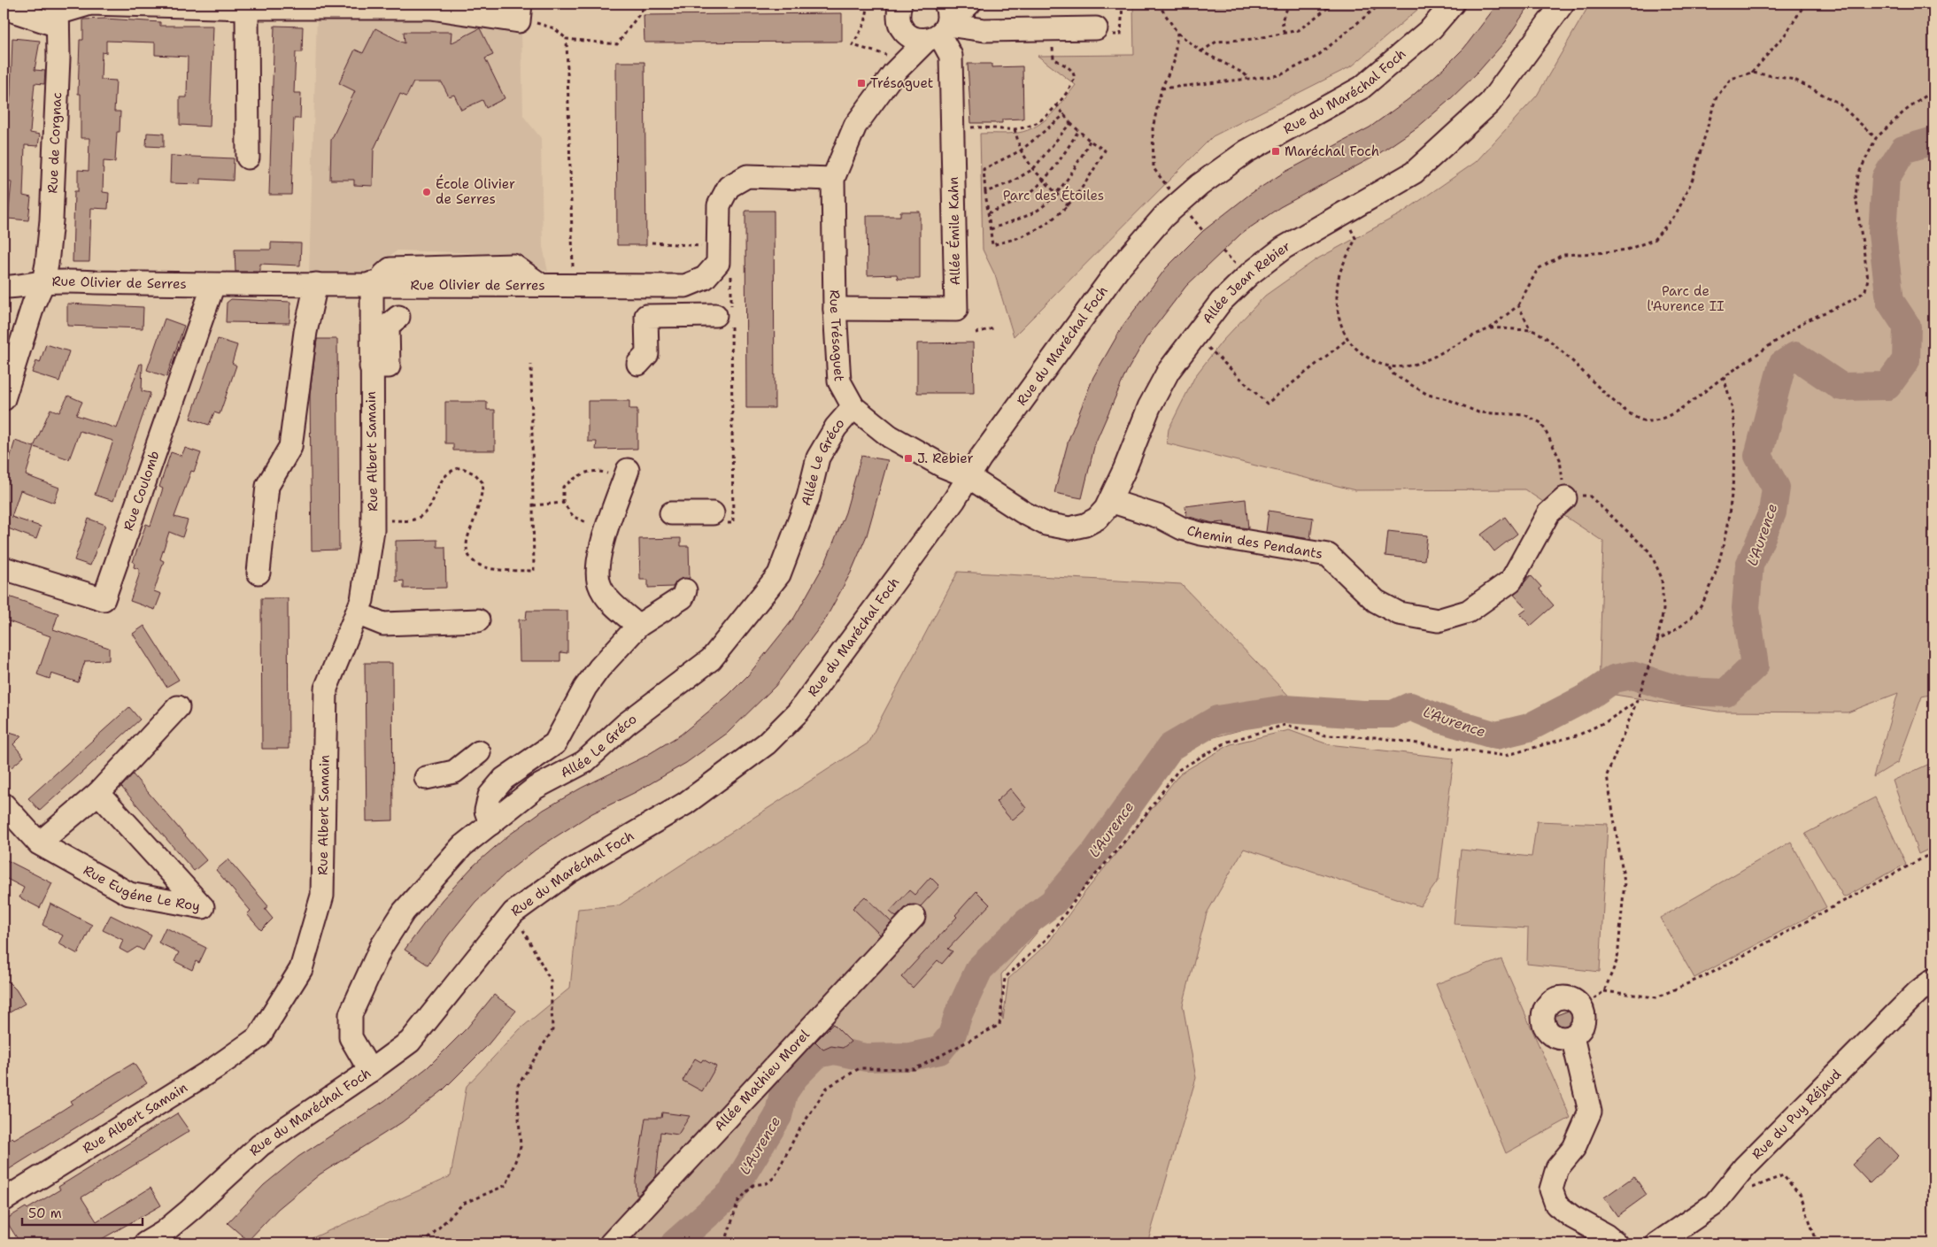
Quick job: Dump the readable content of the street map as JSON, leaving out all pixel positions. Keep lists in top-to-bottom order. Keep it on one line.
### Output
{"streets":{"street":["Rue du Maréchal Foch","Rue de Corgnac","Allée Émile Kahn","Rue Olivier de Serres","Allée Jean Rebier","Rue Trésaguet","Rue Albert Samain","Allée Le Gréco","Rue Coulomb","Chemin des Pendants","Rue Eugéne Le Roy","Allée Mathieu Morel","Rue du Puy Réjaud"]},"crossings":[["Rue du Maréchal Foch","Allée Jean Rebier"],["Rue du Maréchal Foch","Rue Trésaguet"],["Rue du Maréchal Foch","Allée Le Gréco"],["Rue de Corgnac","Rue Olivier de Serres"],["Allée Émile Kahn","Rue Trésaguet"],["Rue Olivier de Serres","Rue Trésaguet"],["Rue Olivier de Serres","Rue Albert Samain"],["Rue Olivier de Serres","Rue Coulomb"],["Allée Jean Rebier","Rue Trésaguet"],["Allée Jean Rebier","Chemin des Pendants"],["Rue Trésaguet","Allée Le Gréco"]],"water":["L'Aurence"],"parks":["Parc des Étoiles","Parc de l'Aurence II"],"places":{"transit":["Trésaguet","Maréchal Foch","J. Rebier"],"other":["École Olivier de Serres"]},"scale_bar":"50 m"}
